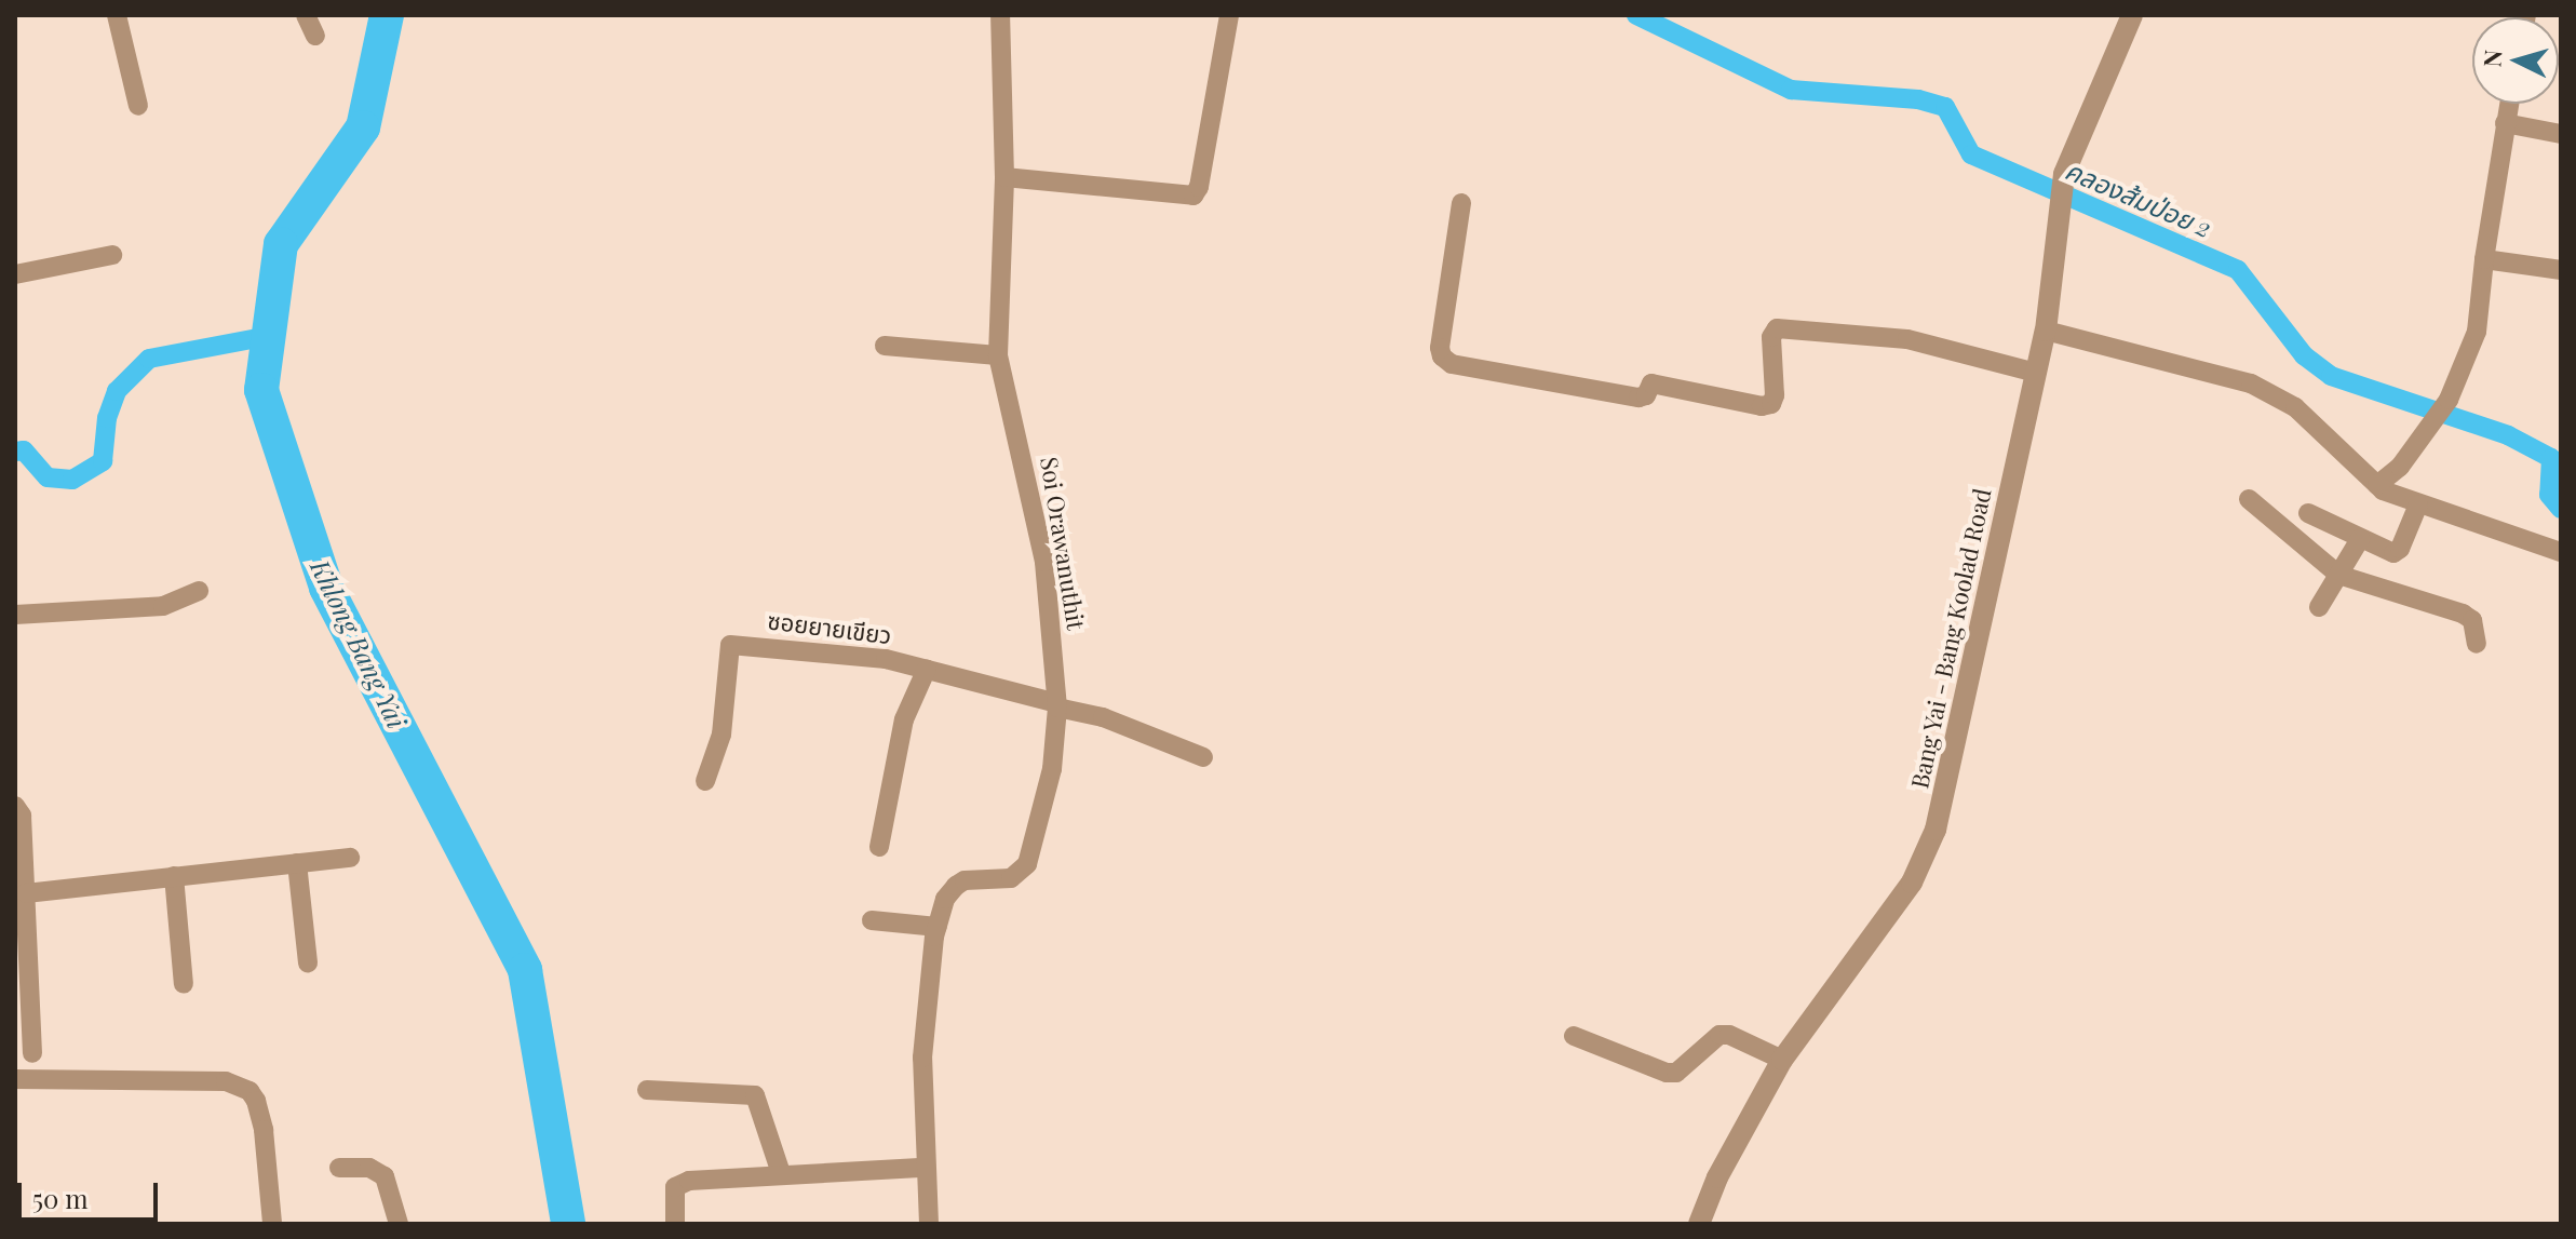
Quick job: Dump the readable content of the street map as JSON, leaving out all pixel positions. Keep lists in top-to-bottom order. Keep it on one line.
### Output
{"streets":{"street":["Soi Orawanuthit","ซอยยายเขียว","Bang Yai - Bang Koolad Road"]},"crossings":[["Soi Orawanuthit","ซอยยายเขียว"]],"water":["คลองส้มป่อย 2","Khlong Bang Yai"],"scale_bar":"50 m","north":"left"}
